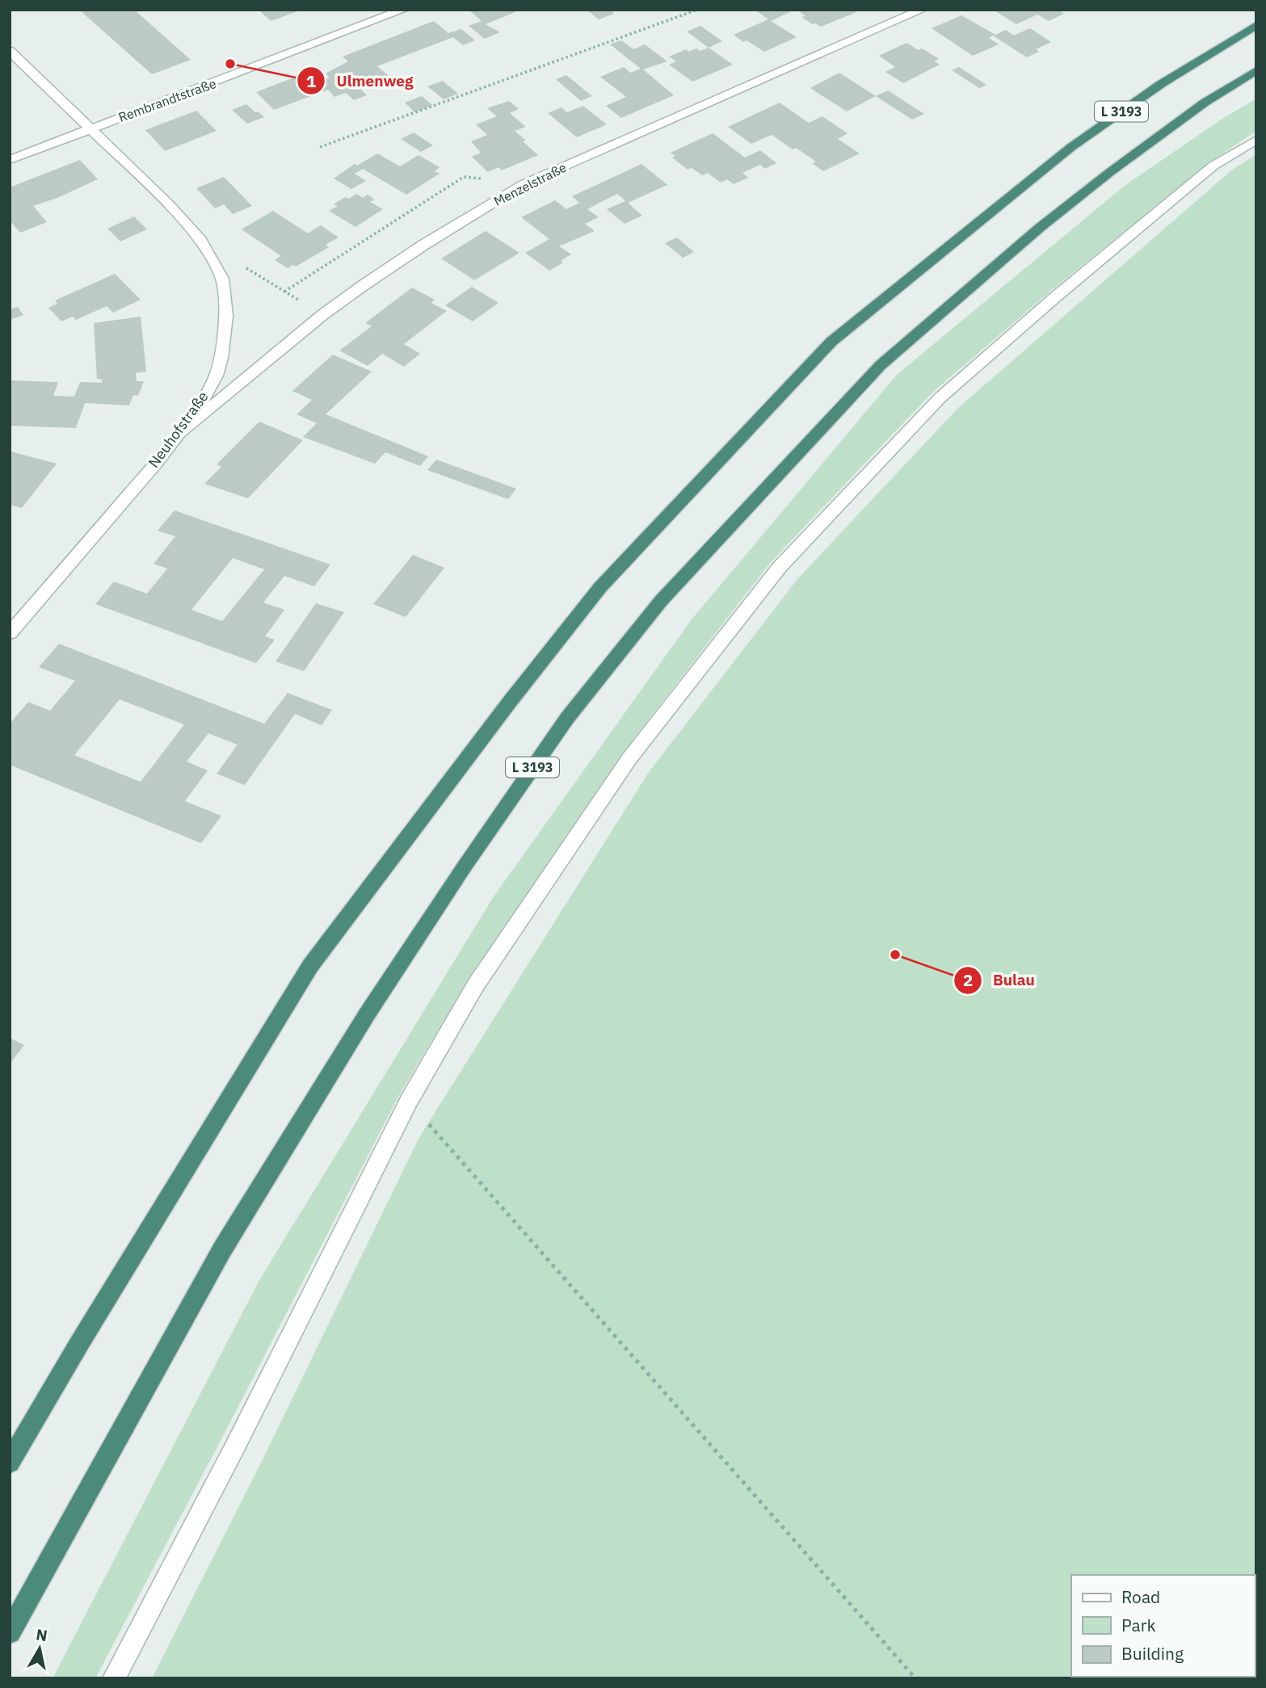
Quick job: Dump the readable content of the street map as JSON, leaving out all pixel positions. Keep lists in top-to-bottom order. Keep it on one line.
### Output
{"streets":{"highway":["L 3193"],"street":["Rembrandtstraße","Menzelstraße","Neuhofstraße"]},"crossings":[["Rembrandtstraße","Neuhofstraße"],["Menzelstraße","Neuhofstraße"]],"places":["Ulmenweg","Bulau"],"legend":["Road","Park","Building"],"north":"top"}
